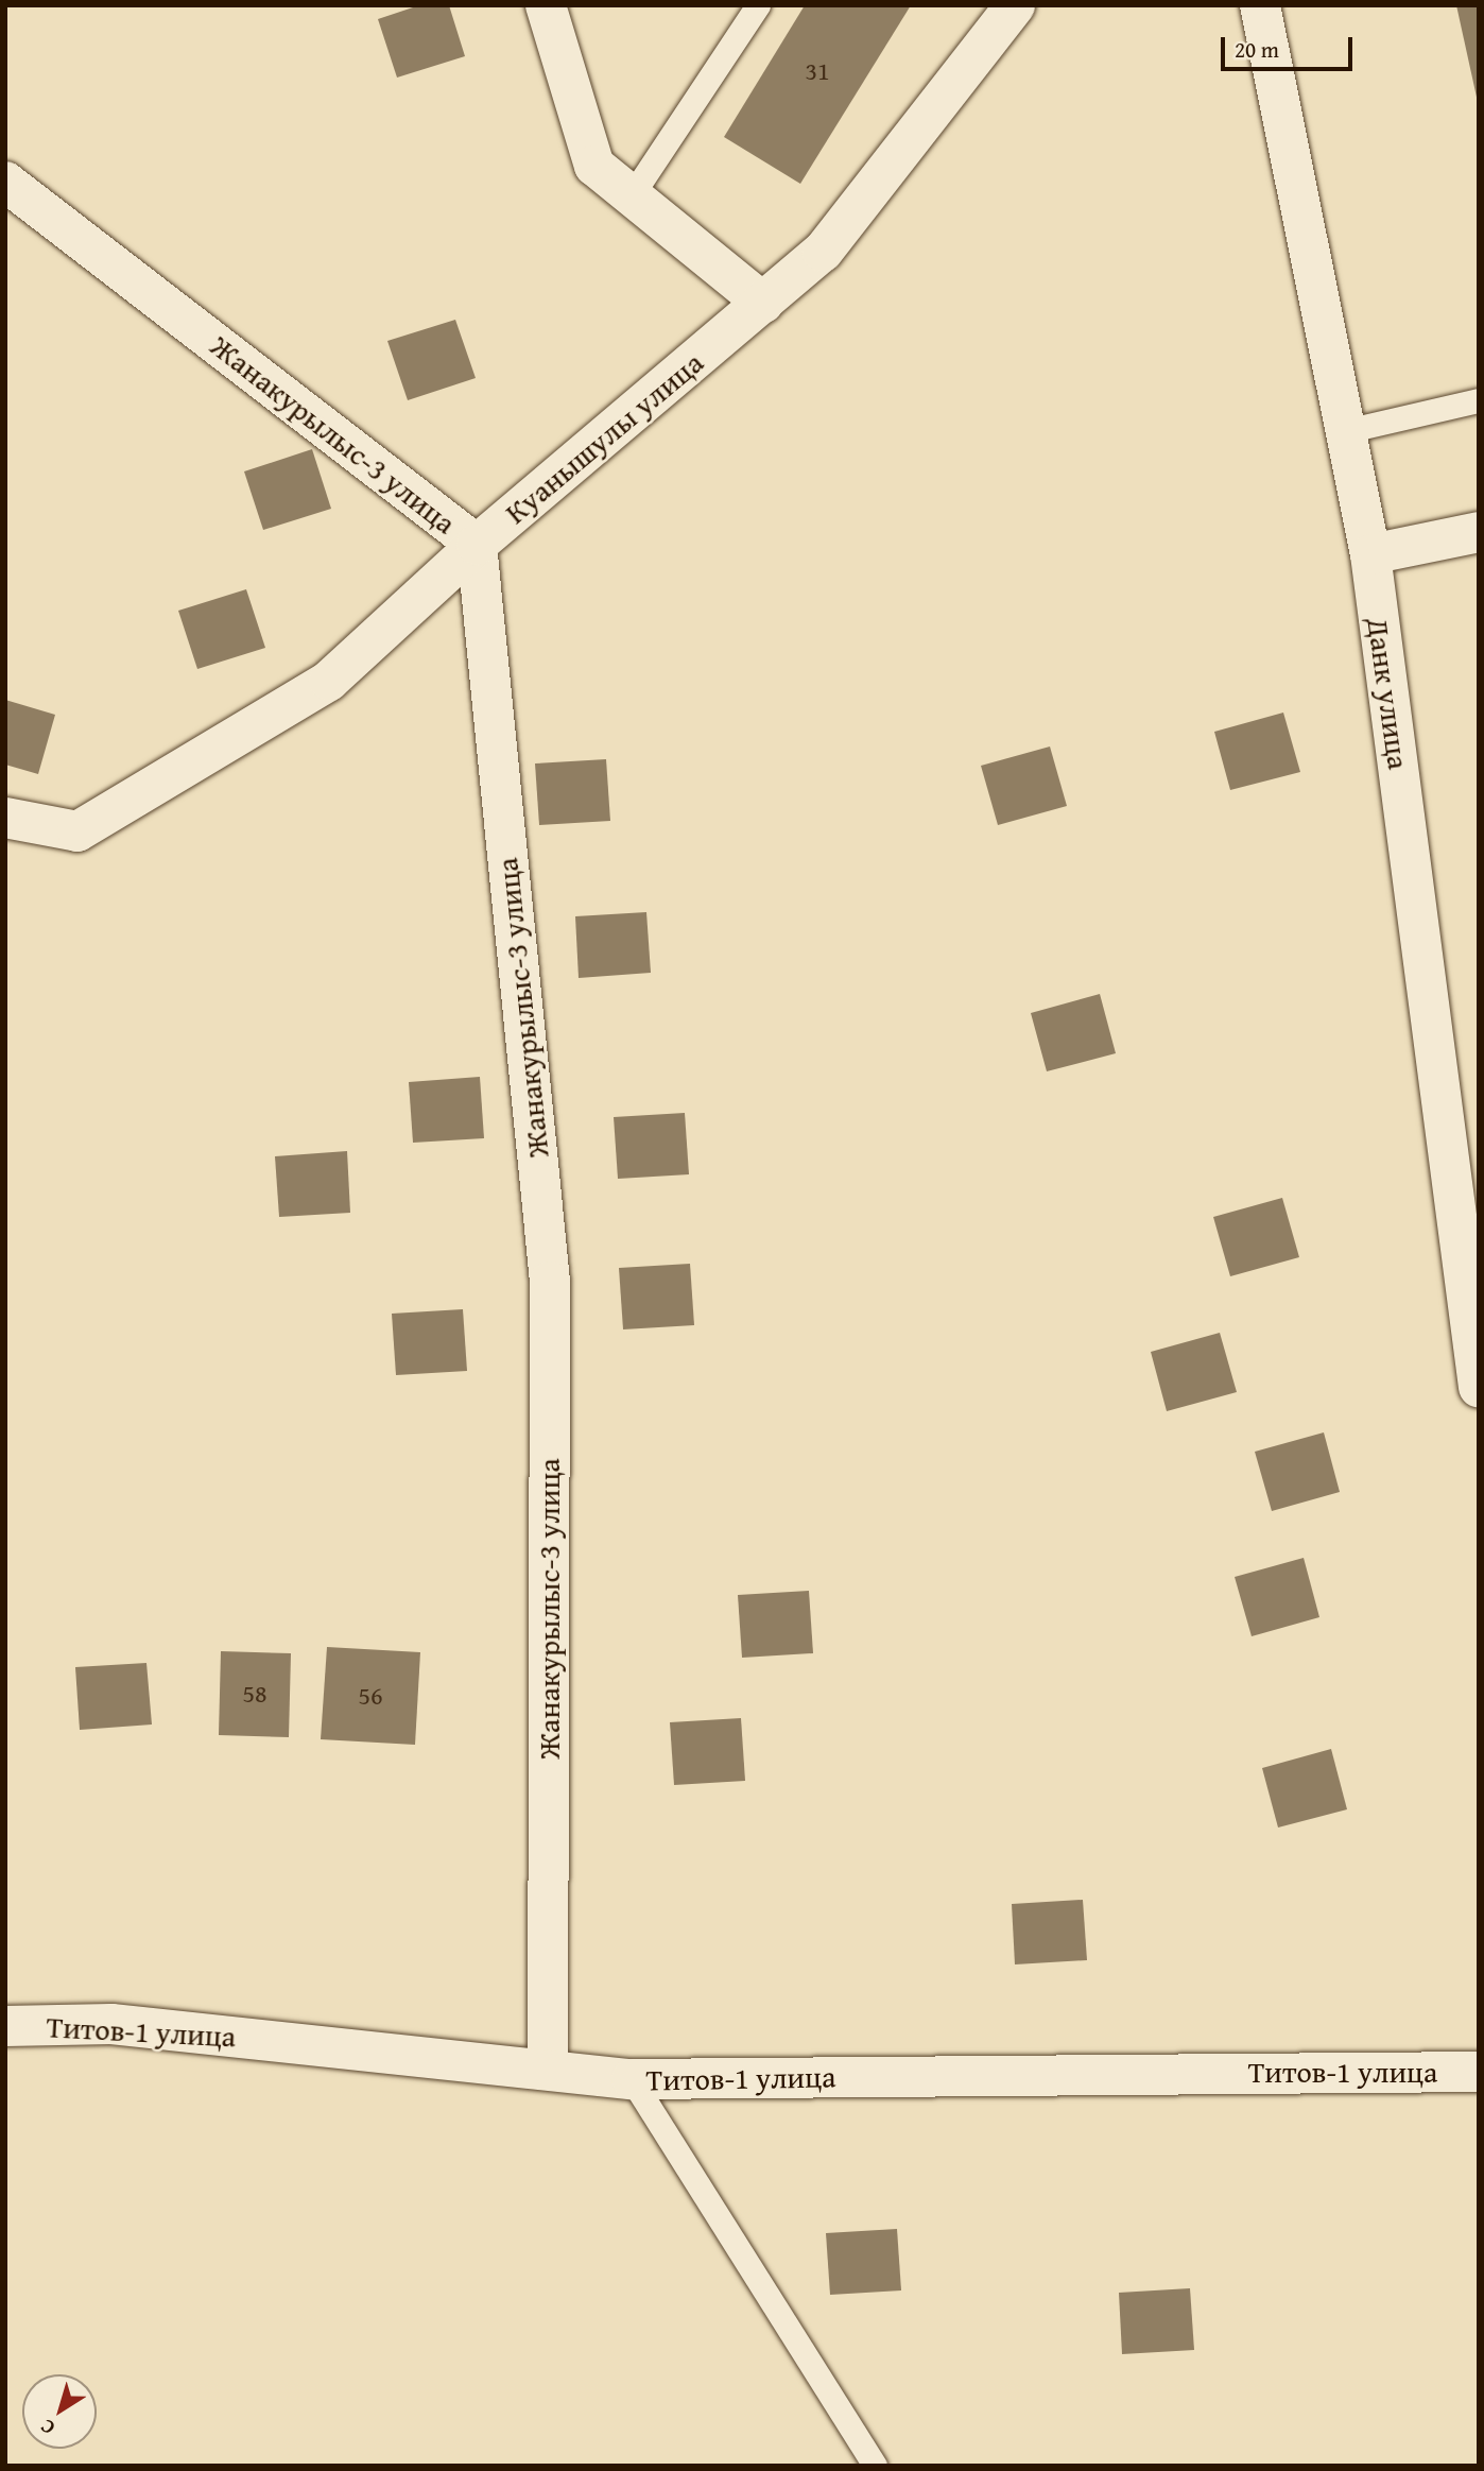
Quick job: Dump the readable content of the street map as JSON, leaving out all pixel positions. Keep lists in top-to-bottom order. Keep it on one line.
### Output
{"streets":{"street":["Жанакурылыс-3 улица","Куанышулы улица","Данк улица","Титов-1 улица"]},"crossings":[["Жанакурылыс-3 улица","Куанышулы улица"],["Жанакурылыс-3 улица","Титов-1 улица"]],"house_numbers":["31","58","56"],"scale_bar":"20 m","north":"bottom left"}
